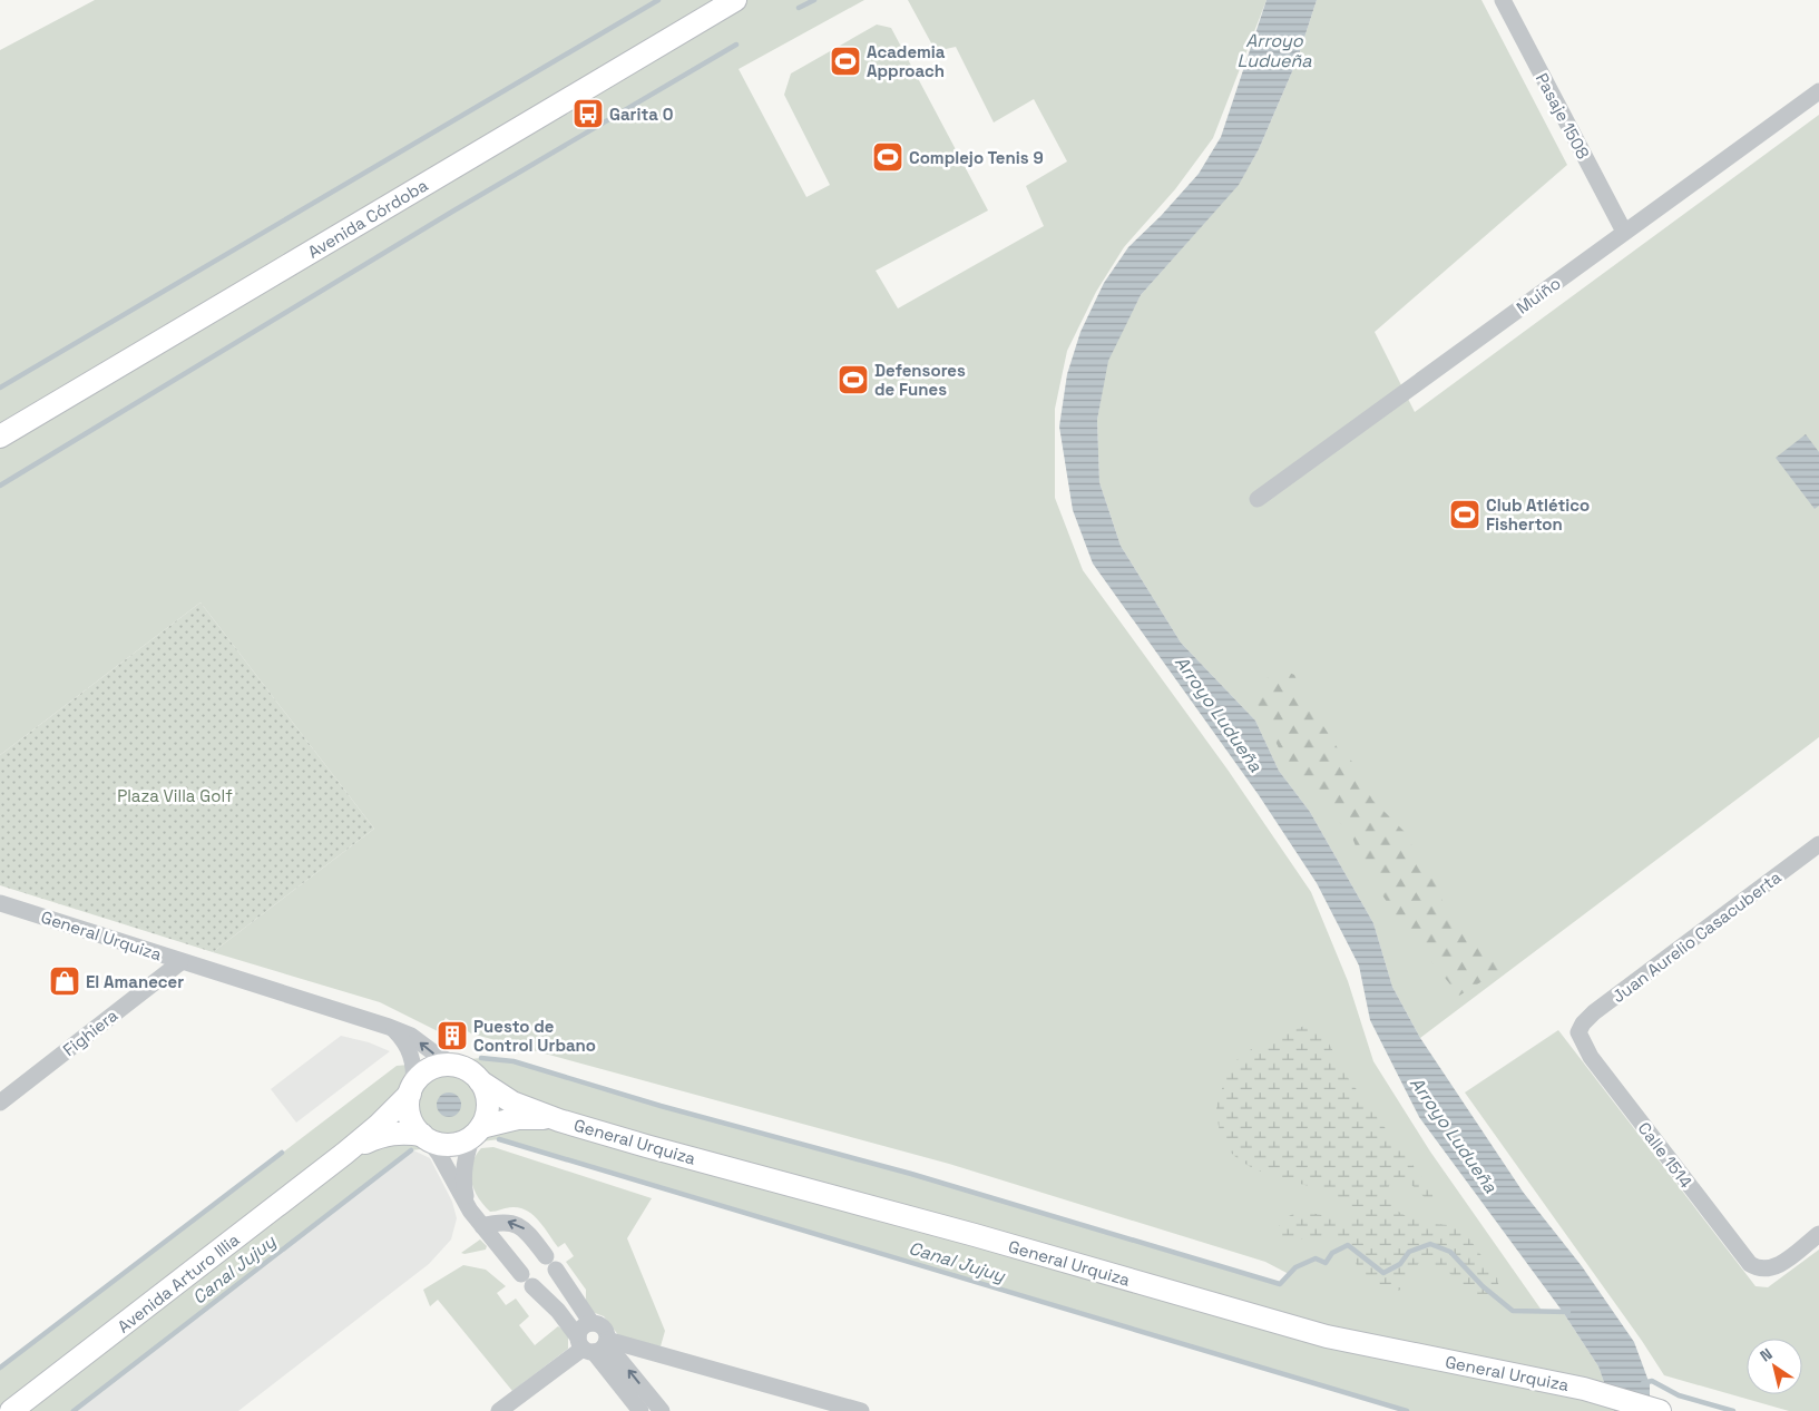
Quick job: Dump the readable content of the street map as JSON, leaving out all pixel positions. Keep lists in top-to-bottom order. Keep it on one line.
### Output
{"streets":{"main road":["Avenida Córdoba","General Urquiza","Avenida Arturo Illia"],"street":["Pasaje 1508","Muiño","Juan Aurelio Casacuberta","Fighiera","Calle 1514"]},"crossings":[["Pasaje 1508","Muiño"],["General Urquiza","Fighiera"],["General Urquiza","Avenida Arturo Illia"],["Juan Aurelio Casacuberta","Calle 1514"]],"water":["Arroyo Ludueña","Canal Jujuy"],"parks":["Plaza Villa Golf"],"places":{"sports":["Academia Approach","Complejo Tenis 9","Defensores de Funes","Club Atlético Fisherton"],"bus stop":["Garita 0"],"shop":["El Amanecer"],"building":["Puesto de Control Urbano"]},"north":"top left"}
